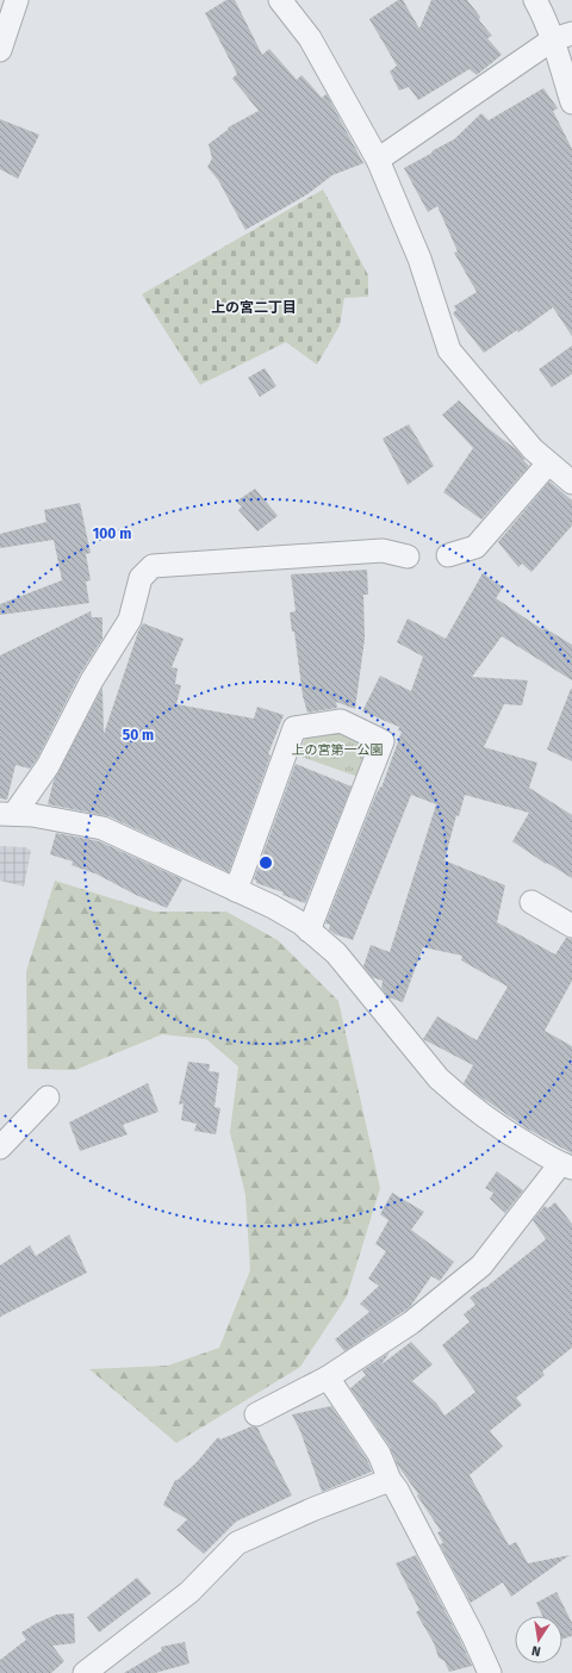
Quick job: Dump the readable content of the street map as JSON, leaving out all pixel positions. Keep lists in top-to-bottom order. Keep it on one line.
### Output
{"districts":["上の宮二丁目"],"parks":["上の宮第一公園"],"north":"bottom","rings":["100 m","50 m"]}
